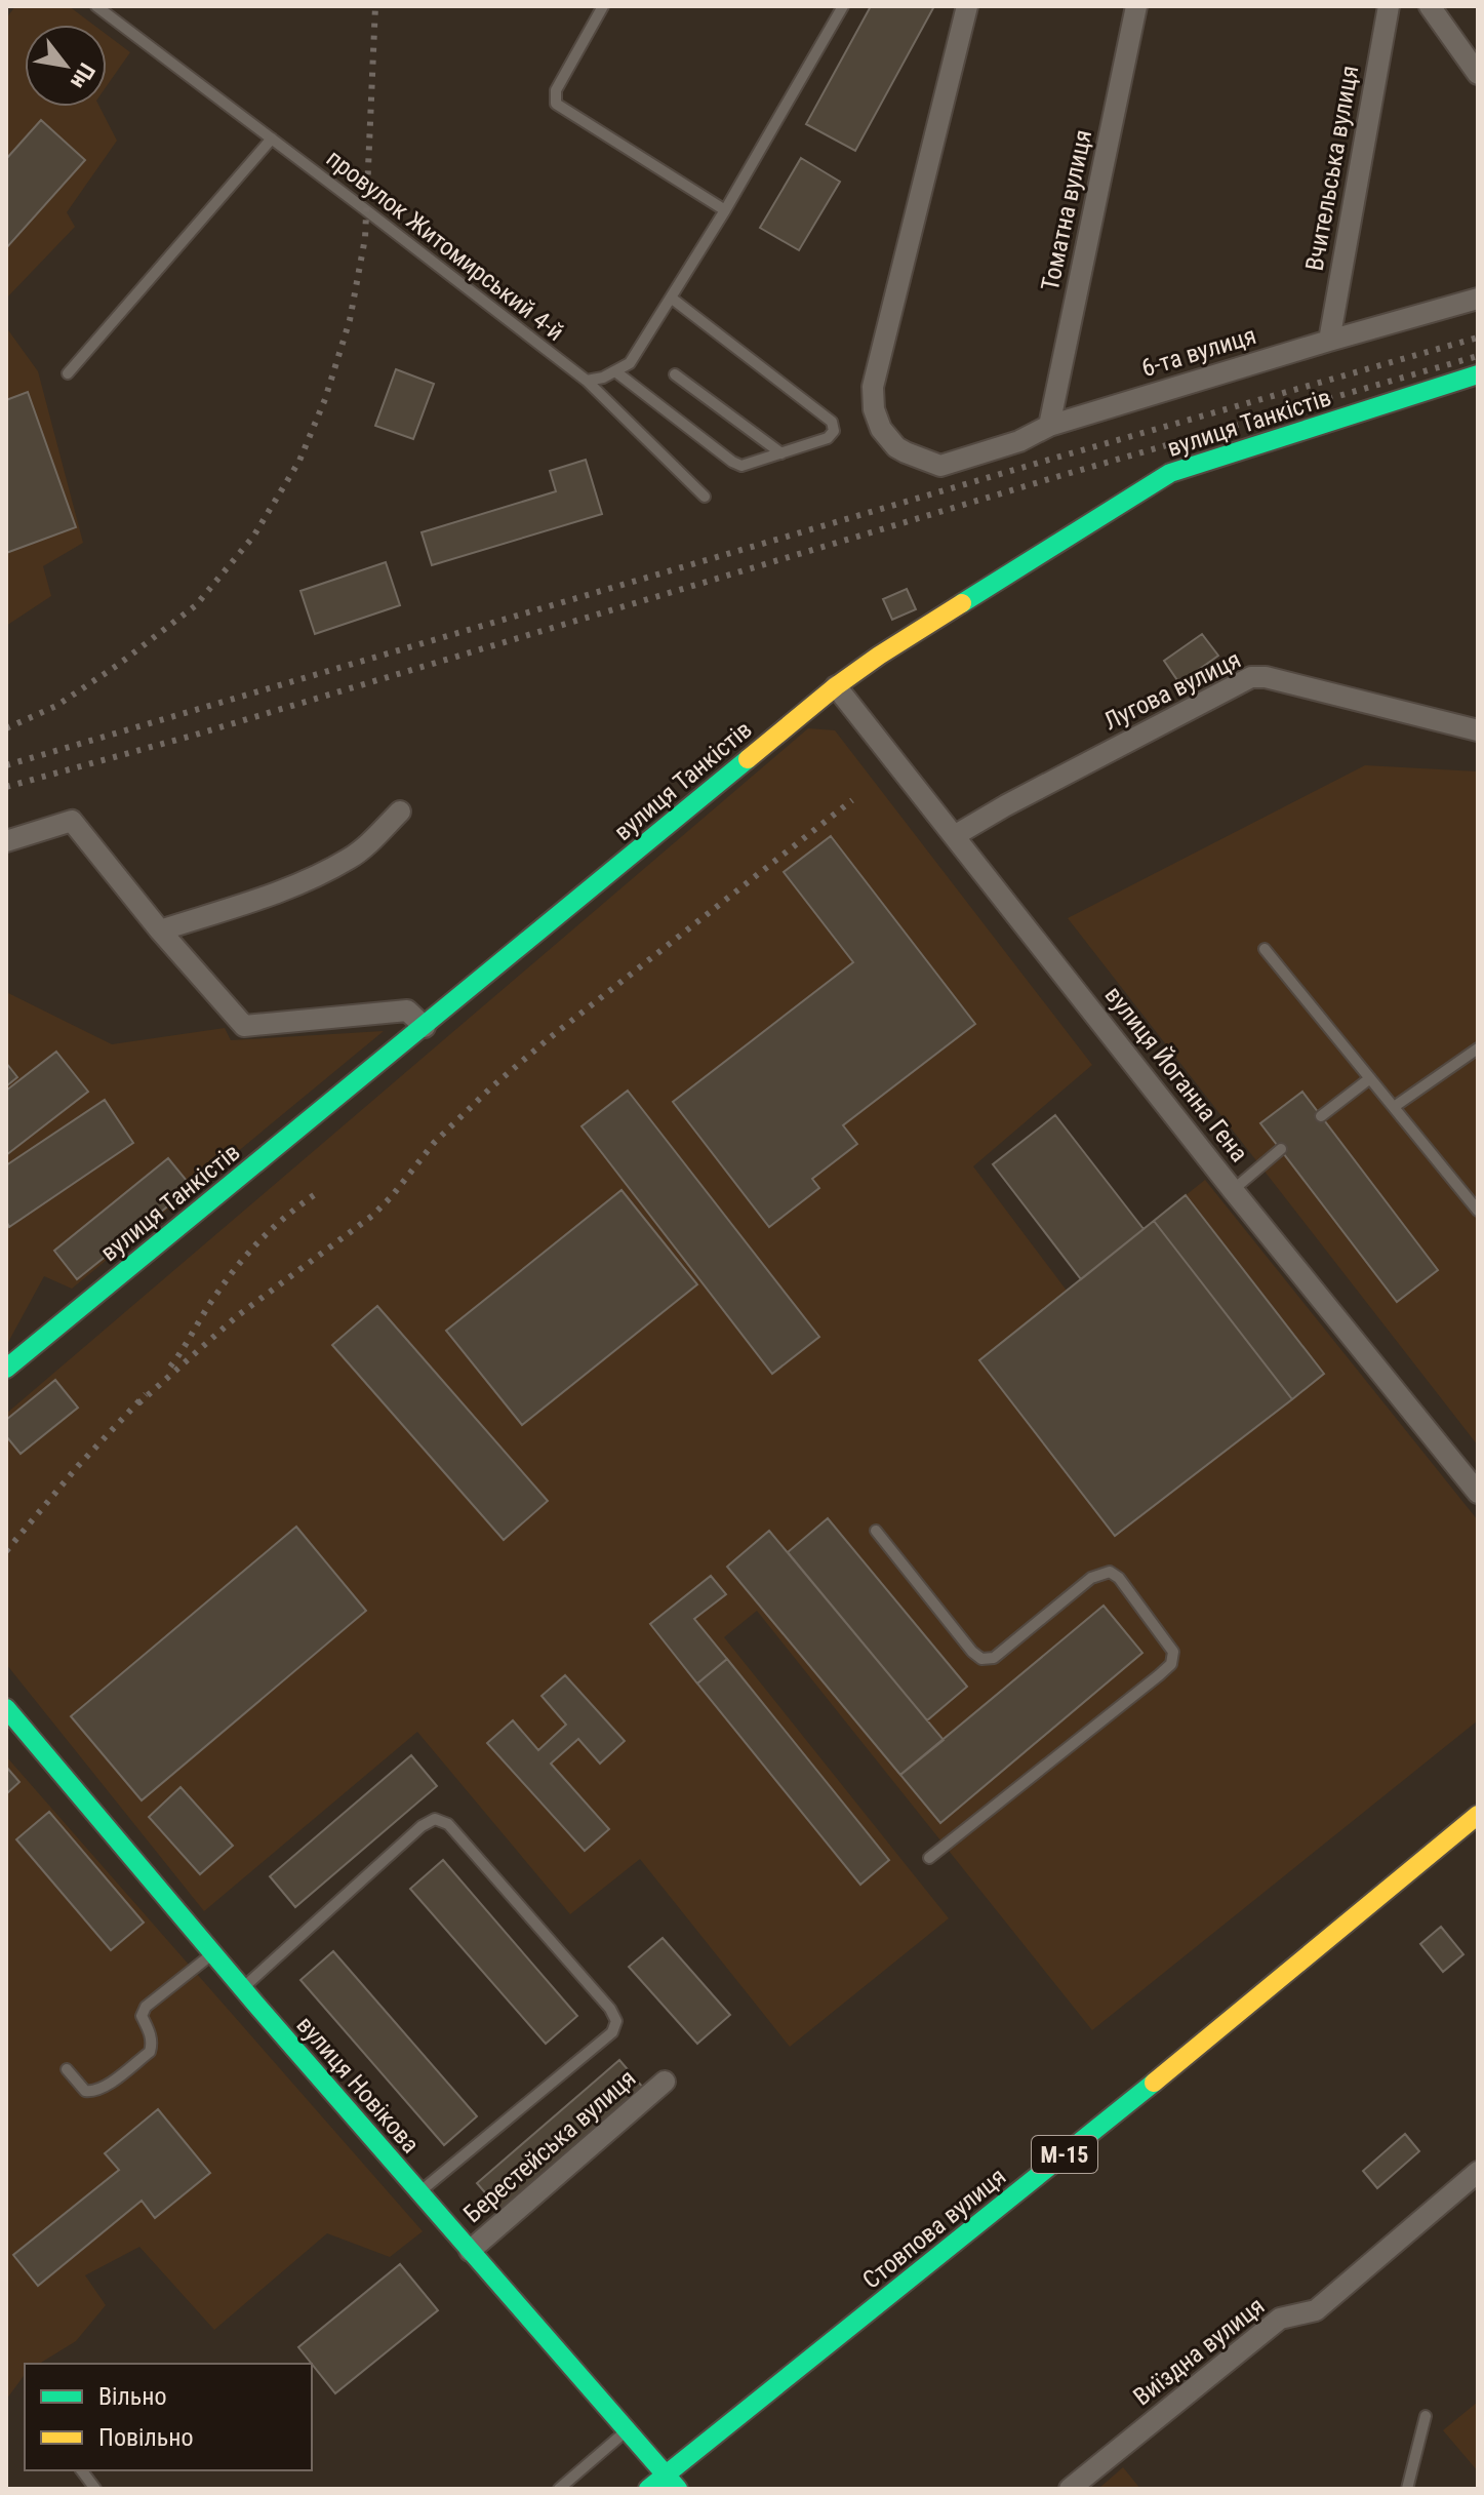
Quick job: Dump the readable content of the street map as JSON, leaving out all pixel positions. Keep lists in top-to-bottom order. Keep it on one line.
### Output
{"streets":{"street":["Вчительська вулиця","Томатна вулиця","6-та вулиця","вулиця Танкістів","Лугова вулиця","вулиця Йоганна Гена","вулиця Новікова","Берестейська вулиця","М-15","Стовпова вулиця","Виїздна вулиця"],"lane":["провулок Житомирський 4-й"]},"crossings":[["Вчительська вулиця","6-та вулиця"],["Томатна вулиця","6-та вулиця"],["вулиця Танкістів","вулиця Йоганна Гена"],["Лугова вулиця","вулиця Йоганна Гена"],["вулиця Новікова","Берестейська вулиця"],["вулиця Новікова","Стовпова вулиця"]],"legend":["Вільно","Повільно"],"north":"bottom right"}
